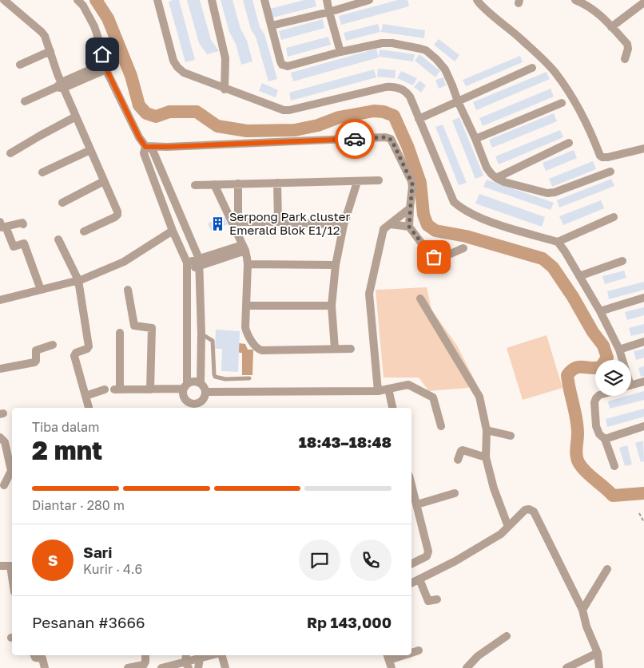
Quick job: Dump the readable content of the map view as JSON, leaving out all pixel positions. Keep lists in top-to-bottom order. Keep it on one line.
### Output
{"places":{"building":["Serpong Park cluster Emerald Blok E1/12"]},"page":{"heading":["2 mnt","Tiba dalam","18:43–18:48"],"panel":["Sari","Kurir · 4.6","Pesanan #3666","Rp 143,000"],"bar":"Diantar · 280 m","round":"S"}}
